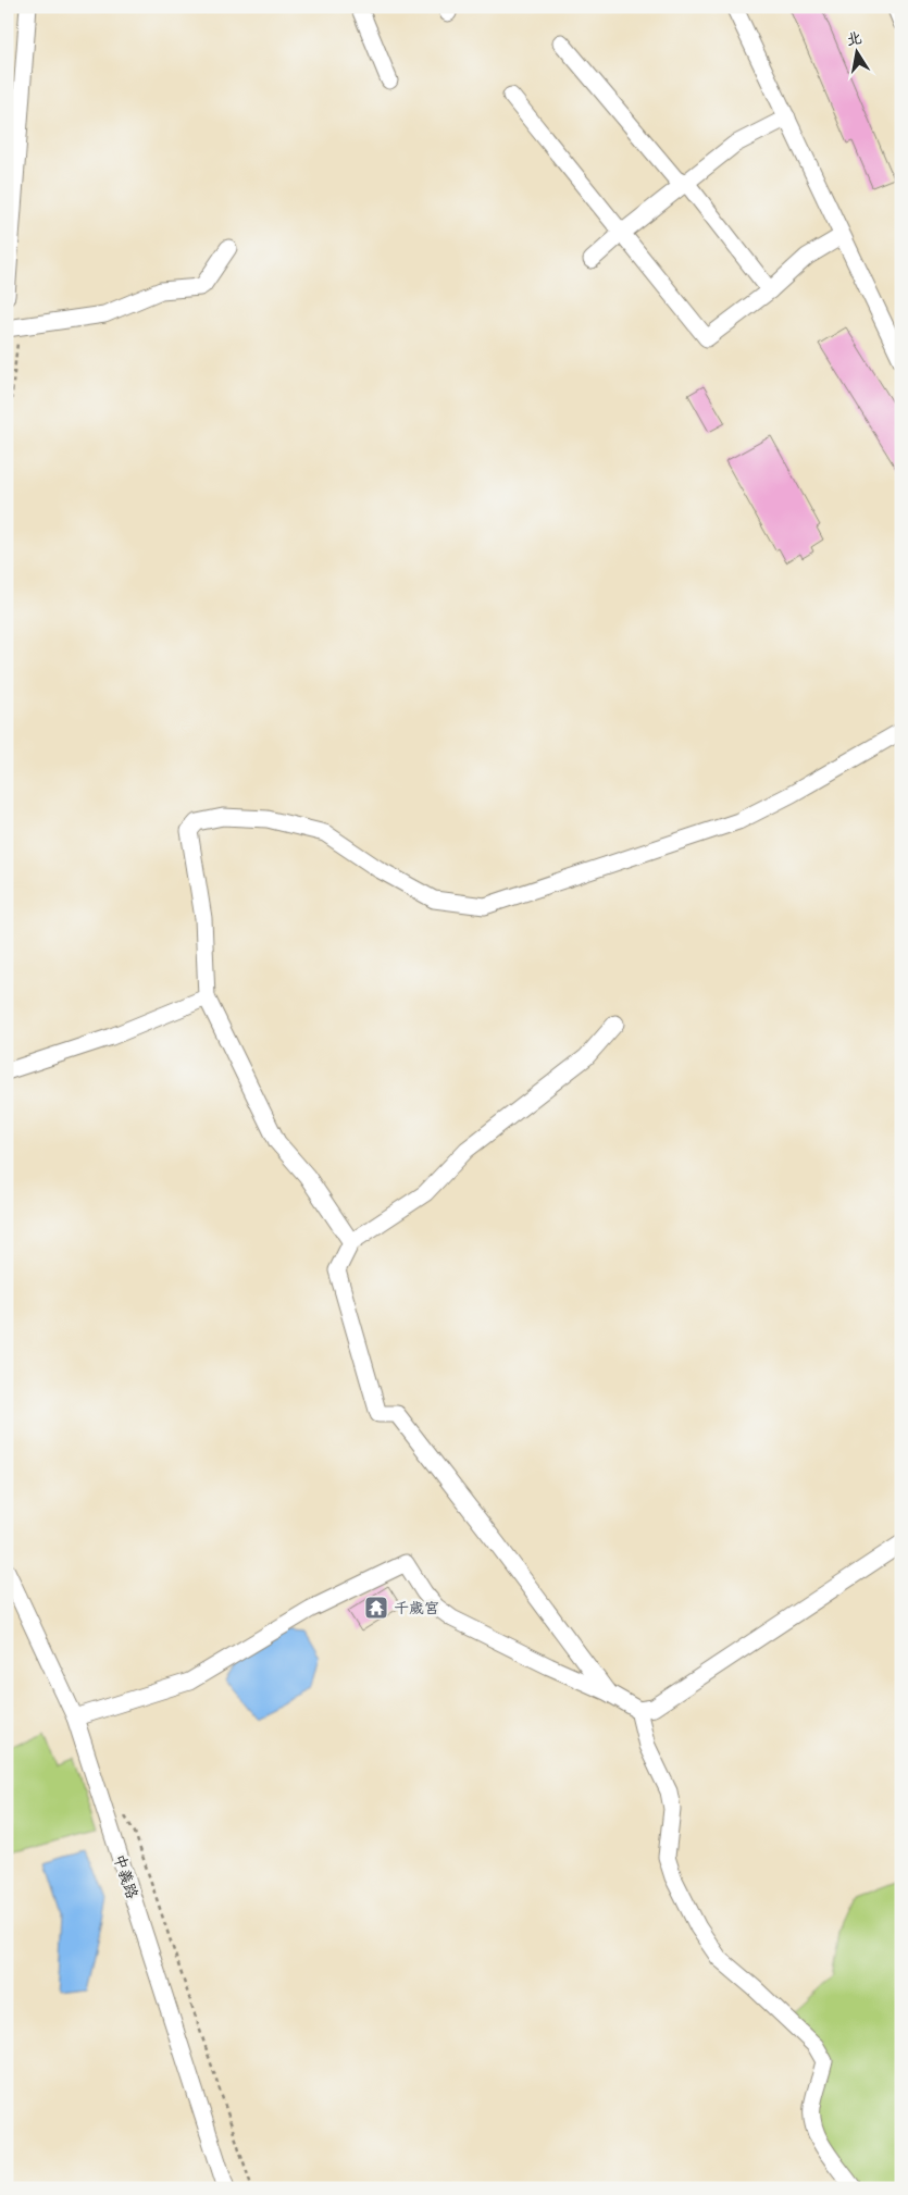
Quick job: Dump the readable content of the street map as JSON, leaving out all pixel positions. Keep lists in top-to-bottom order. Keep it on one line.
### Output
{"streets":{"street":["中義路"]},"places":{"temple":["千歲宮"]},"north":"top"}
